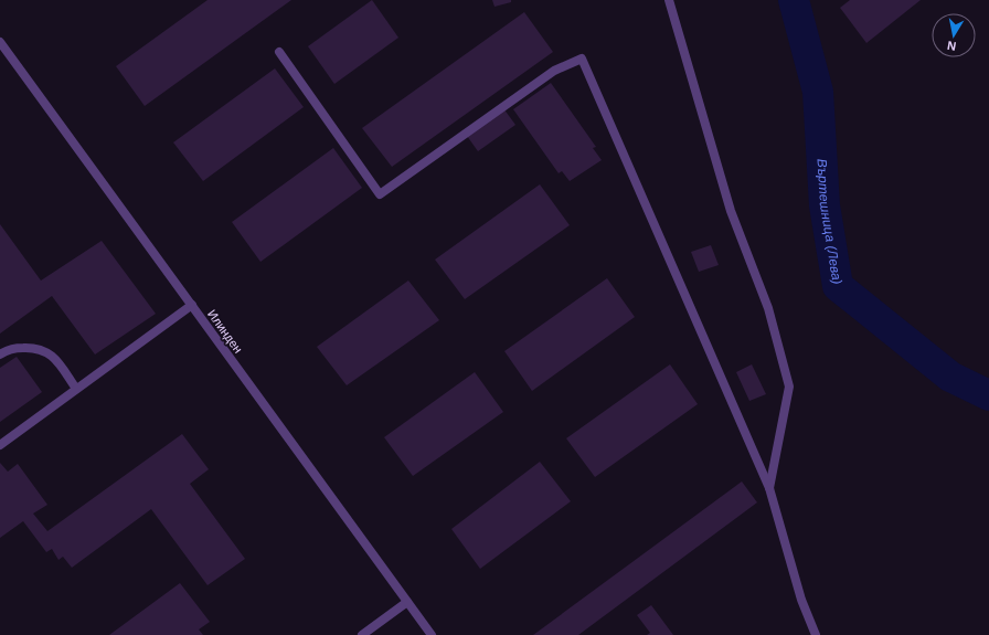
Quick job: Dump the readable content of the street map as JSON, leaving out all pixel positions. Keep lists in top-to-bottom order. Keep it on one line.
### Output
{"streets":{"street":["Илинден"]},"water":["Въртешница (Лева)"],"north":"bottom"}
